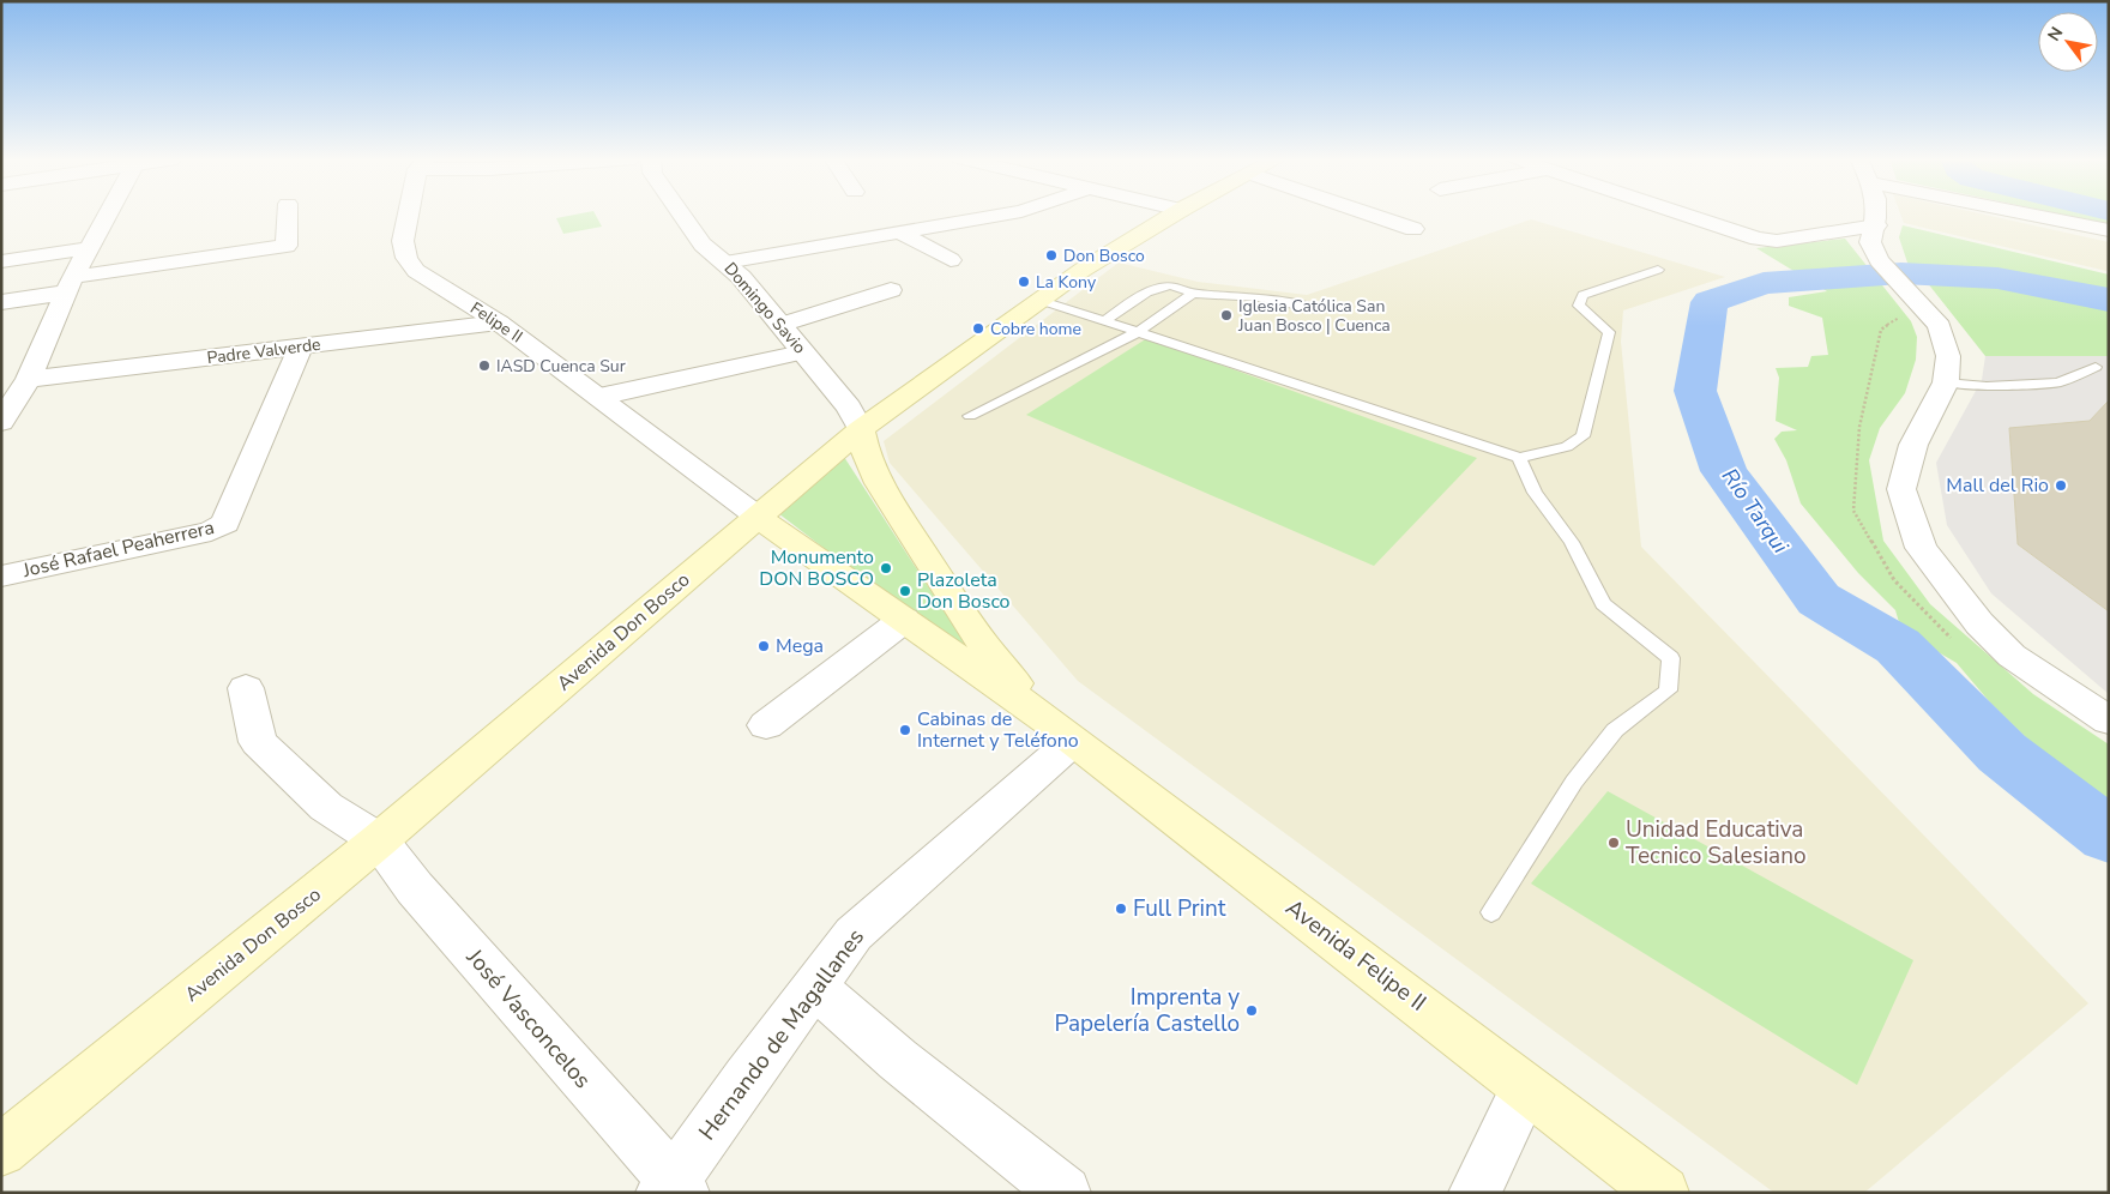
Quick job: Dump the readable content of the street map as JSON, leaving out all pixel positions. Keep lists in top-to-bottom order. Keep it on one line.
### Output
{"streets":{"main road":["Avenida Don Bosco","Avenida Felipe II"],"street":["Domingo Savio","Felipe II","Padre Valverde","José Rafael Peaherrera","José Vasconcelos","Hernando de Magallanes"]},"crossings":[["Domingo Savio","Avenida Don Bosco"],["Domingo Savio","Avenida Felipe II"],["Felipe II","Padre Valverde"],["Felipe II","Avenida Don Bosco"],["Felipe II","Avenida Felipe II"],["Padre Valverde","José Rafael Peaherrera"],["Avenida Don Bosco","Avenida Felipe II"],["Avenida Don Bosco","José Vasconcelos"],["Avenida Felipe II","Hernando de Magallanes"],["José Vasconcelos","Hernando de Magallanes"]],"water":["Río Tarqui"],"places":["Don Bosco","La Kony","Iglesia Católica San Juan Bosco | Cuenca","Cobre home","IASD Cuenca Sur","Mall del Rio","Monumento DON BOSCO","Plazoleta Don Bosco","Mega","Cabinas de Internet y Teléfono","Unidad Educativa Tecnico Salesiano","Full Print","Imprenta y Papelería Castello"],"north":"top left"}
